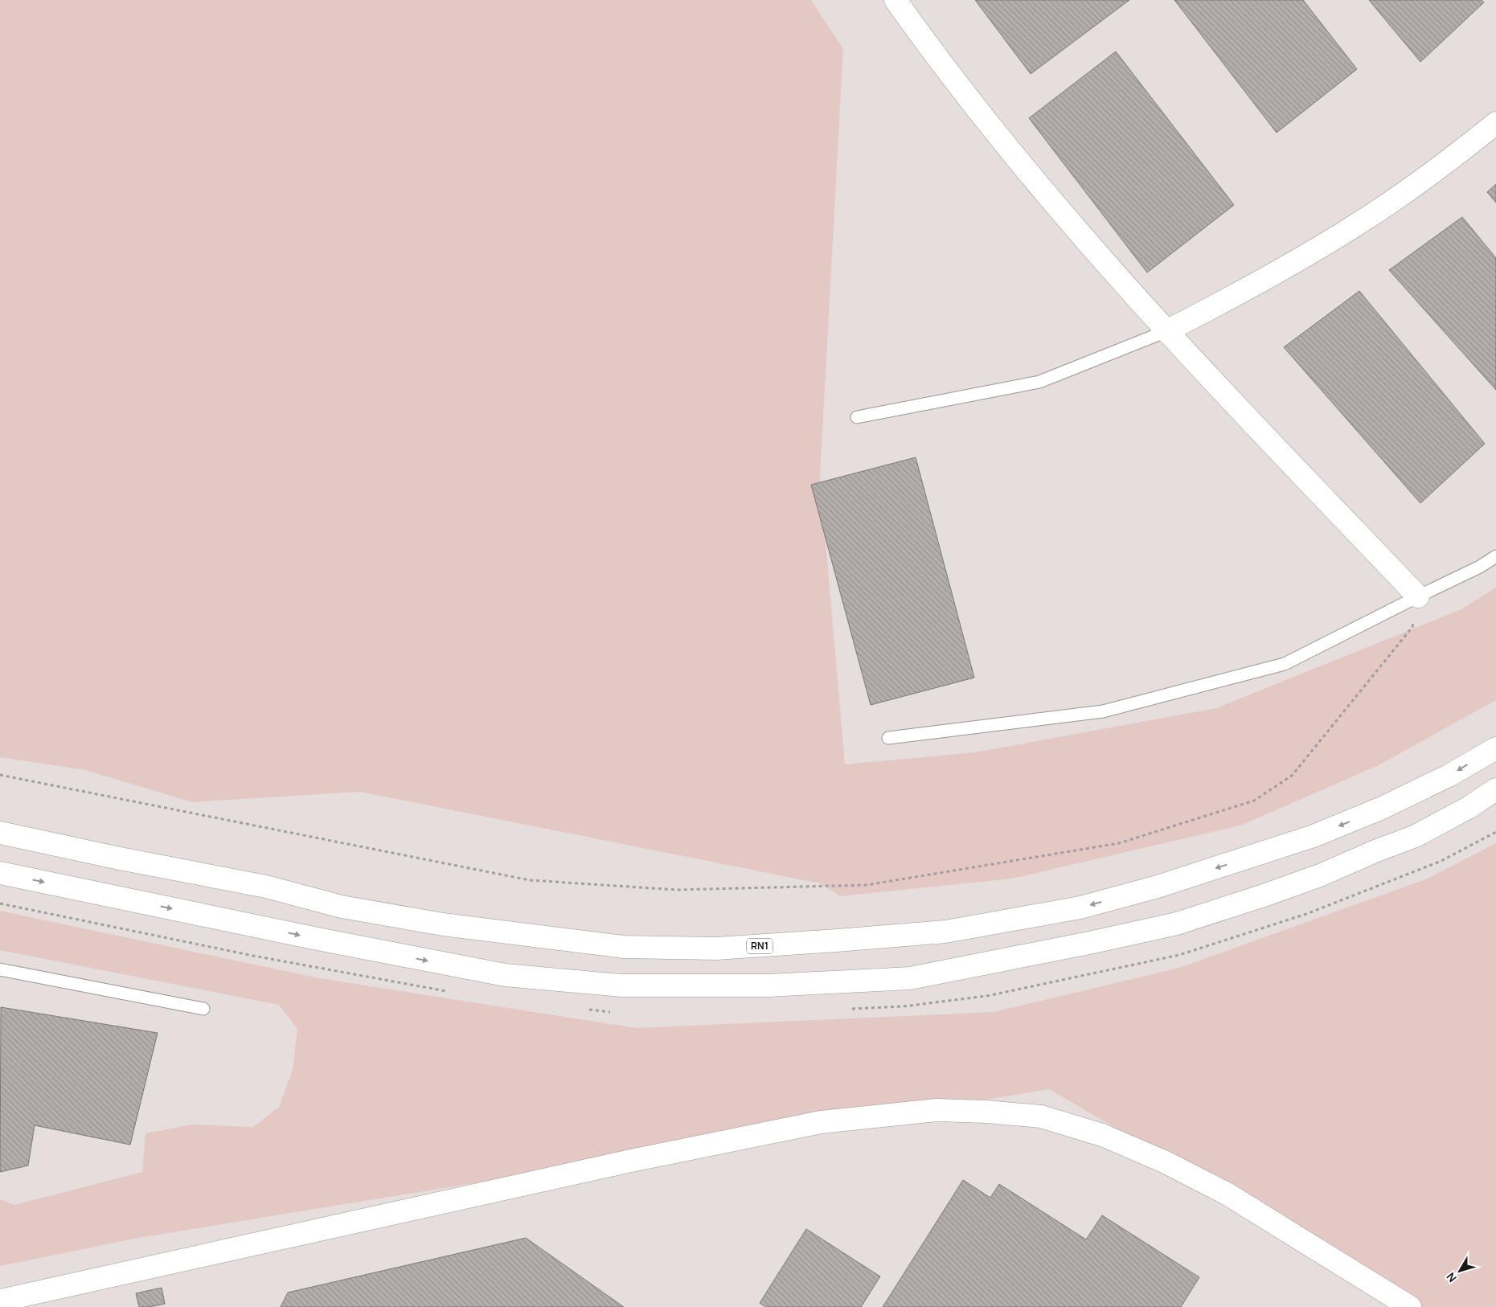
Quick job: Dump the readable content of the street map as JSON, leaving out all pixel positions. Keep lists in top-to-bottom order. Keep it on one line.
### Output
{"streets":{"main road":["RN1"]},"north":"bottom left"}
